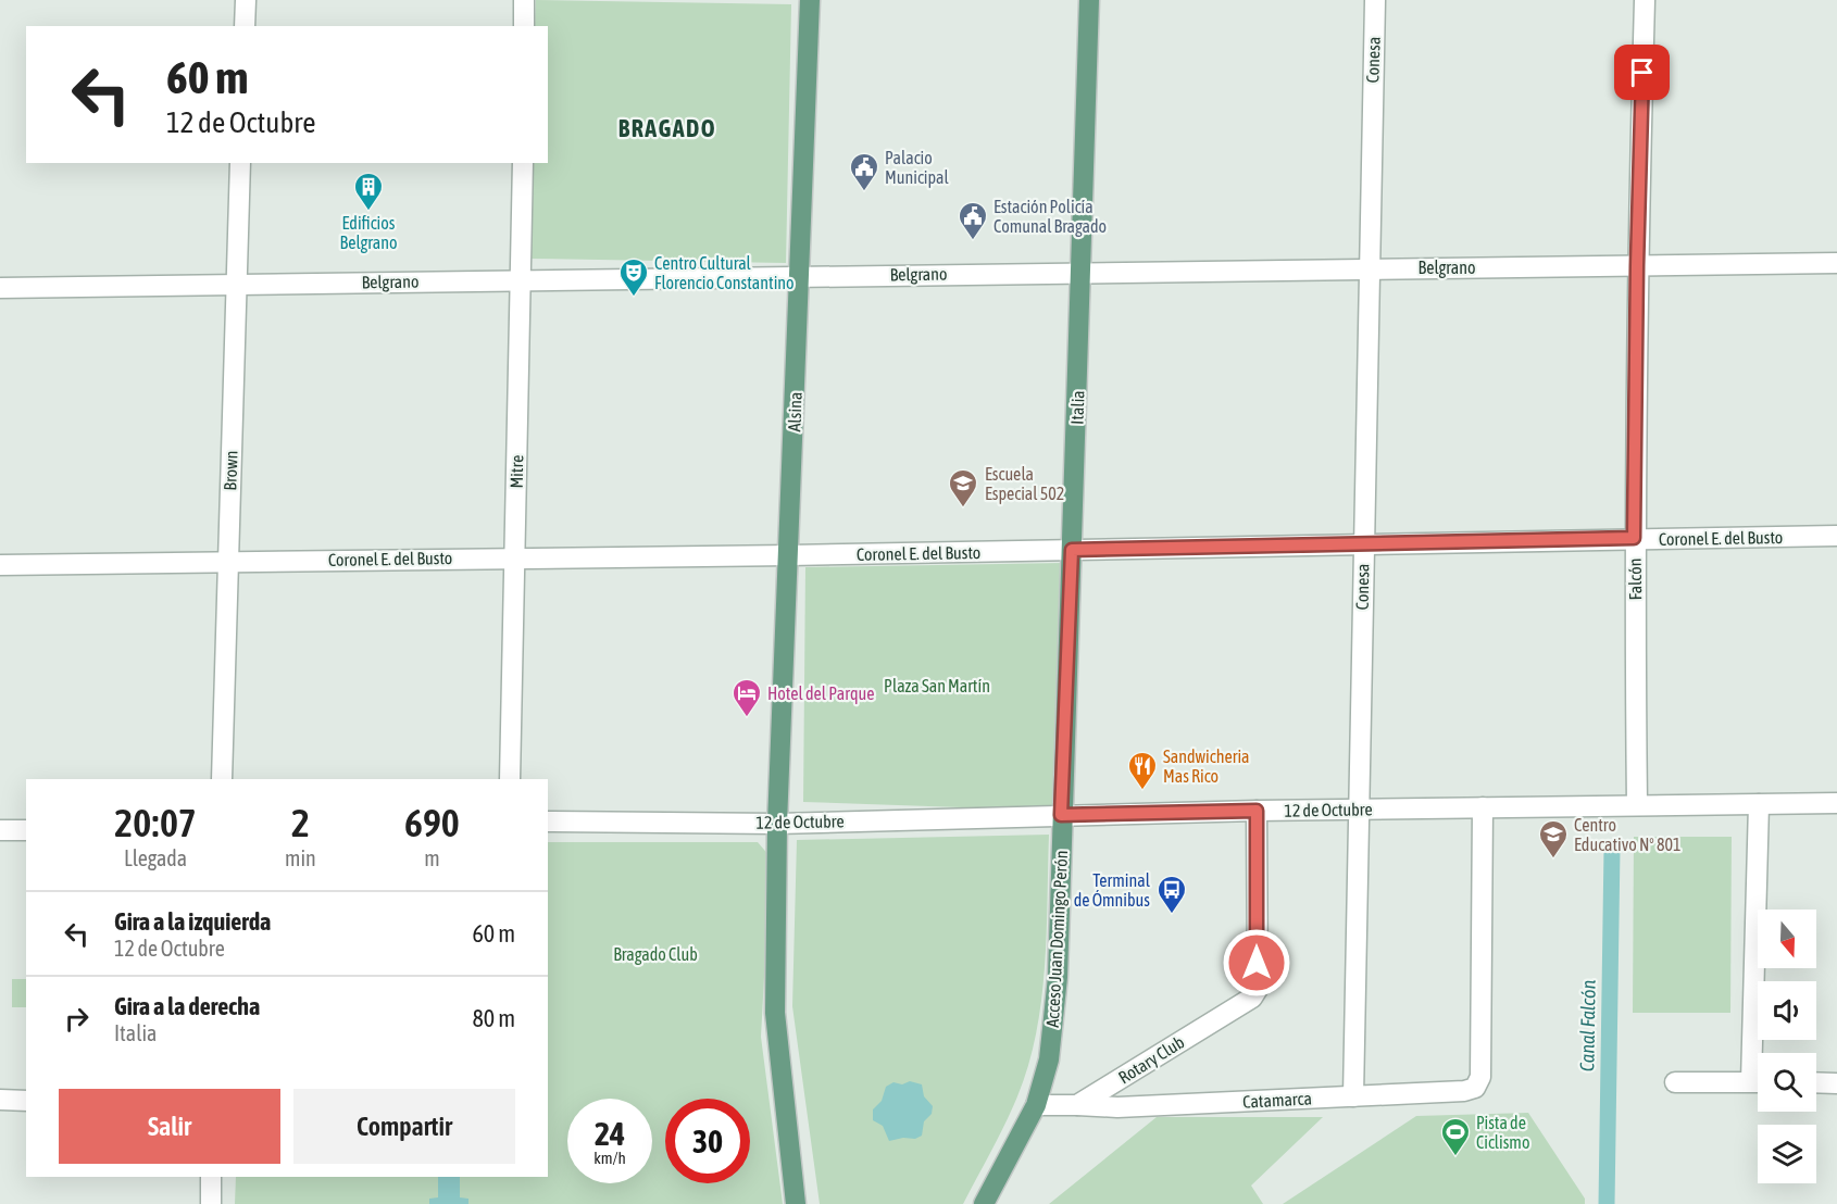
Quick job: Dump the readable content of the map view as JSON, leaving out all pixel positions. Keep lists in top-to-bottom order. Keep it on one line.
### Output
{"streets":{"main road":["Italia","Alsina","Acceso Juan Domingo Perón"],"street":["Conesa","Belgrano","Brown","Mitre","Coronel E. del Busto","Falcón","12 de Octubre","Rotary Club","Catamarca"]},"crossings":[["Conesa","Belgrano"],["Conesa","Coronel E. del Busto"],["Conesa","12 de Octubre"],["Conesa","Catamarca"],["Belgrano","Italia"],["Belgrano","Alsina"],["Belgrano","Brown"],["Belgrano","Mitre"],["Belgrano","Falcón"],["Italia","Coronel E. del Busto"],["Italia","12 de Octubre"],["Italia","Acceso Juan Domingo Perón"],["Alsina","Coronel E. del Busto"],["Alsina","12 de Octubre"],["Brown","Coronel E. del Busto"],["Mitre","Coronel E. del Busto"],["Coronel E. del Busto","Falcón"],["Falcón","12 de Octubre"],["12 de Octubre","Acceso Juan Domingo Perón"],["12 de Octubre","Rotary Club"],["12 de Octubre","Catamarca"],["Rotary Club","Catamarca"]],"districts":["BRAGADO"],"water":["Canal Falcón"],"parks":["Plaza San Martín","Bragado Club"],"places":{"public building":["Palacio Municipal","Estación Policía Comunal Bragado"],"building":["Edificios Belgrano"],"theatre":["Centro Cultural Florencio Constantino"],"school or university":["Escuela Especial 502","Centro Educativo N° 801"],"hotel":["Hotel del Parque"],"restaurant":["Sandwicheria Mas Rico"],"bus stop":["Terminal de Ómnibus"],"sports":["Pista de Ciclismo"]},"north":"bottom","page":{"turn":["60 m","12 de Octubre"],"eta":["20:07","Llegada","2","min","690","m"],"list":[{"name":"Gira a la izquierda","note":"12 de Octubre","value":"60 m"},{"name":"Gira a la derecha","note":"Italia","value":"80 m"}],"buttons":["Salir","Compartir"],"speed":"24 km/h","limit":"30"}}
